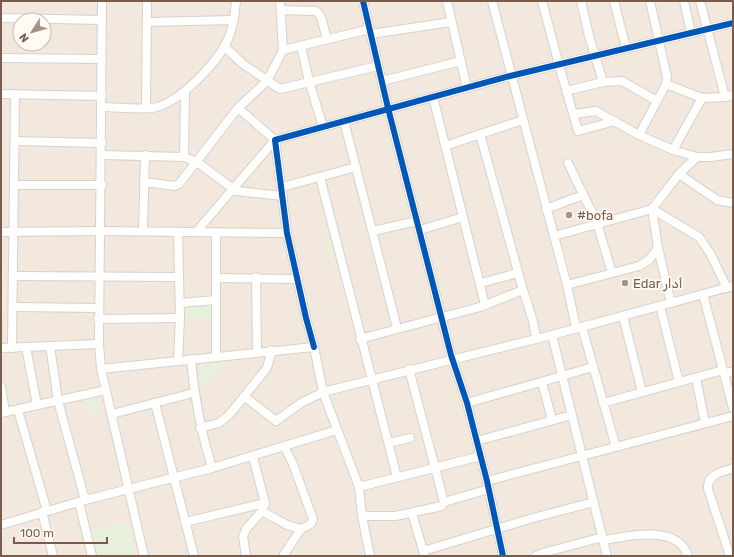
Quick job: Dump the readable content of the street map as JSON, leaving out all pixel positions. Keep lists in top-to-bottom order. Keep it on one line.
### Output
{"places":["#bofa","Edar أدار"],"scale_bar":"100 m","north":"bottom left"}
